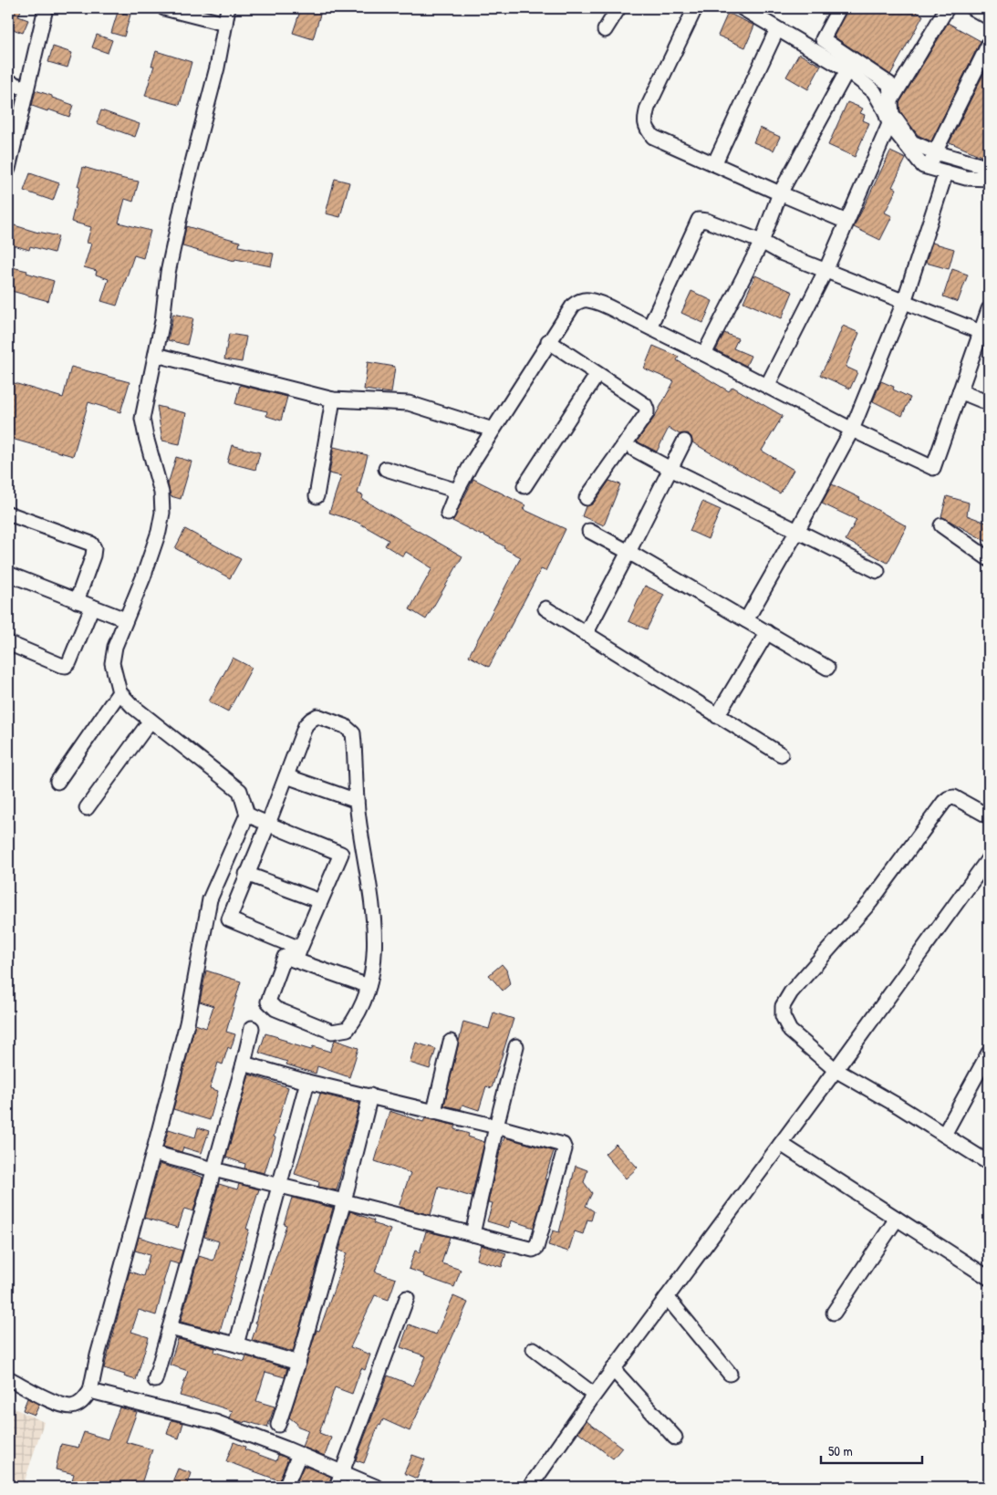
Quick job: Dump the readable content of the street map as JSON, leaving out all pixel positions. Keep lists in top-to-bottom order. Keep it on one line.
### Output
{"scale_bar":"50 m"}
